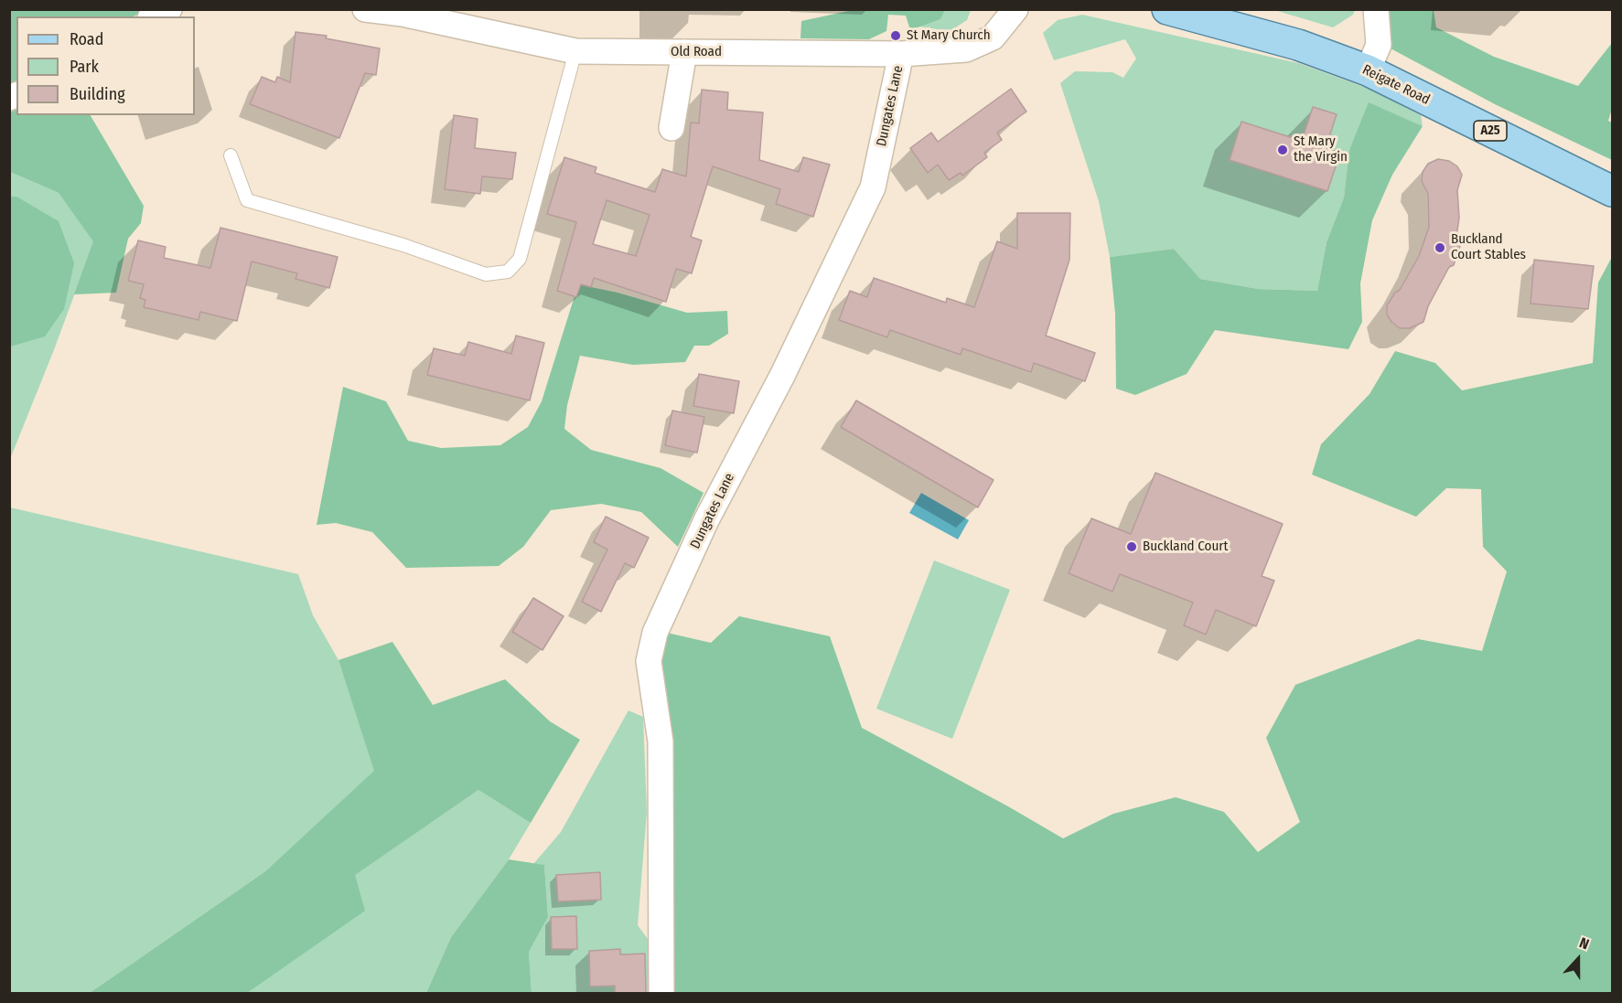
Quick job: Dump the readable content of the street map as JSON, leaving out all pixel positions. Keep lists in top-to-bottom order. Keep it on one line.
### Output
{"streets":{"main road":["Reigate Road","A25"],"street":["Old Road","Dungates Lane"]},"crossings":[["Old Road","Dungates Lane"]],"places":["St Mary Church","St Mary the Virgin","Buckland Court Stables","Buckland Court"],"legend":["Road","Park","Building"],"north":"top"}
